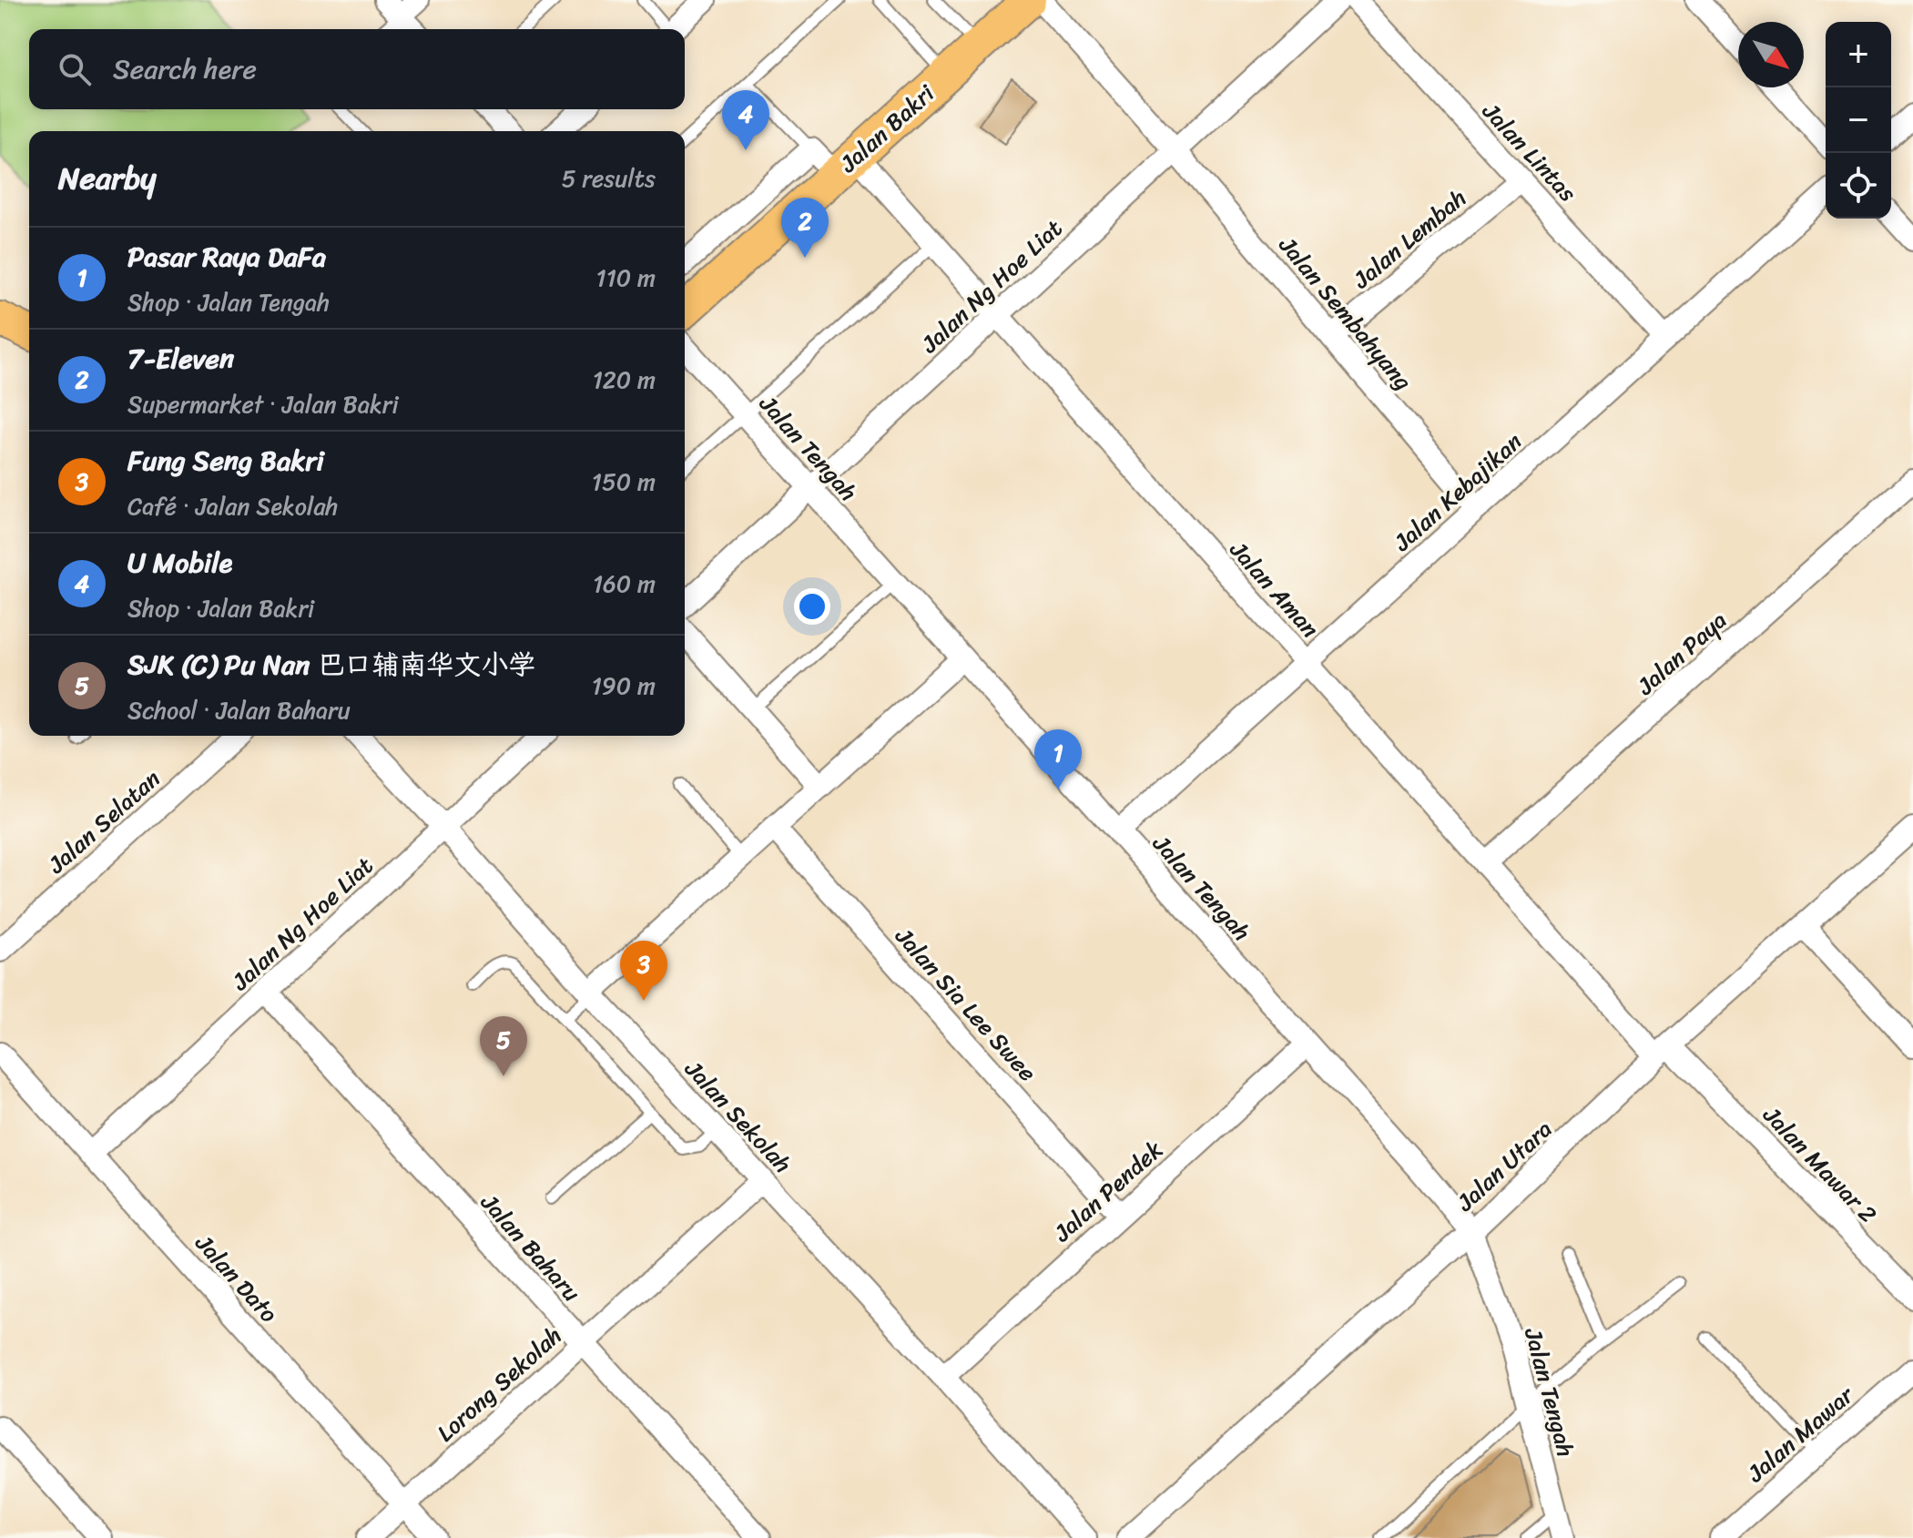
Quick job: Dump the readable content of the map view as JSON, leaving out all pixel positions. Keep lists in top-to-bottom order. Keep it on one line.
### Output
{"streets":{"main road":["Jalan Bakri"],"street":["Jalan Lintas","Jalan Lembah","Jalan Ng Hoe Liat","Jalan Sembahyang","Jalan Tengah","Jalan Kebajikan","Jalan Aman","Jalan Paya","Jalan Selatan","Jalan Sia Lee Swee","Jalan Sekolah","Jalan Mawar 2","Jalan Utara","Jalan Pendek","Jalan Baharu","Jalan Dato","Lorong Sekolah","Jalan Mawar"]},"crossings":[["Jalan Bakri","Jalan Aman"],["Jalan Lintas","Jalan Lembah"],["Jalan Lintas","Jalan Kebajikan"],["Jalan Lembah","Jalan Sembahyang"],["Jalan Ng Hoe Liat","Jalan Sembahyang"],["Jalan Ng Hoe Liat","Jalan Tengah"],["Jalan Ng Hoe Liat","Jalan Aman"],["Jalan Ng Hoe Liat","Jalan Sekolah"],["Jalan Ng Hoe Liat","Jalan Baharu"],["Jalan Ng Hoe Liat","Jalan Dato"],["Jalan Sembahyang","Jalan Kebajikan"],["Jalan Tengah","Jalan Kebajikan"],["Jalan Tengah","Jalan Utara"],["Jalan Tengah","Jalan Pendek"],["Jalan Kebajikan","Jalan Aman"],["Jalan Aman","Jalan Paya"],["Jalan Aman","Jalan Mawar 2"],["Jalan Aman","Jalan Utara"],["Jalan Sia Lee Swee","Jalan Pendek"],["Jalan Sekolah","Jalan Pendek"],["Jalan Sekolah","Lorong Sekolah"],["Jalan Mawar 2","Jalan Utara"],["Jalan Baharu","Lorong Sekolah"],["Jalan Dato","Lorong Sekolah"]],"north":"bottom right","page":{"map_buttons":["+","−"],"search":"Search here","pins":["4","2","1","3","5"],"heading":["Nearby","5 results"],"list":[{"mark":"1","name":"Pasar Raya DaFa","note":"Shop · Jalan Tengah","value":"110 m"},{"mark":"2","name":"7-Eleven","note":"Supermarket · Jalan Bakri","value":"120 m"},{"mark":"3","name":"Fung Seng Bakri","note":"Café · Jalan Sekolah","value":"150 m"},{"mark":"4","name":"U Mobile","note":"Shop · Jalan Bakri","value":"160 m"},{"mark":"5","name":"SJK (C) Pu Nan 巴口辅南华文小学","note":"School · Jalan Baharu","value":"190 m"}]}}
